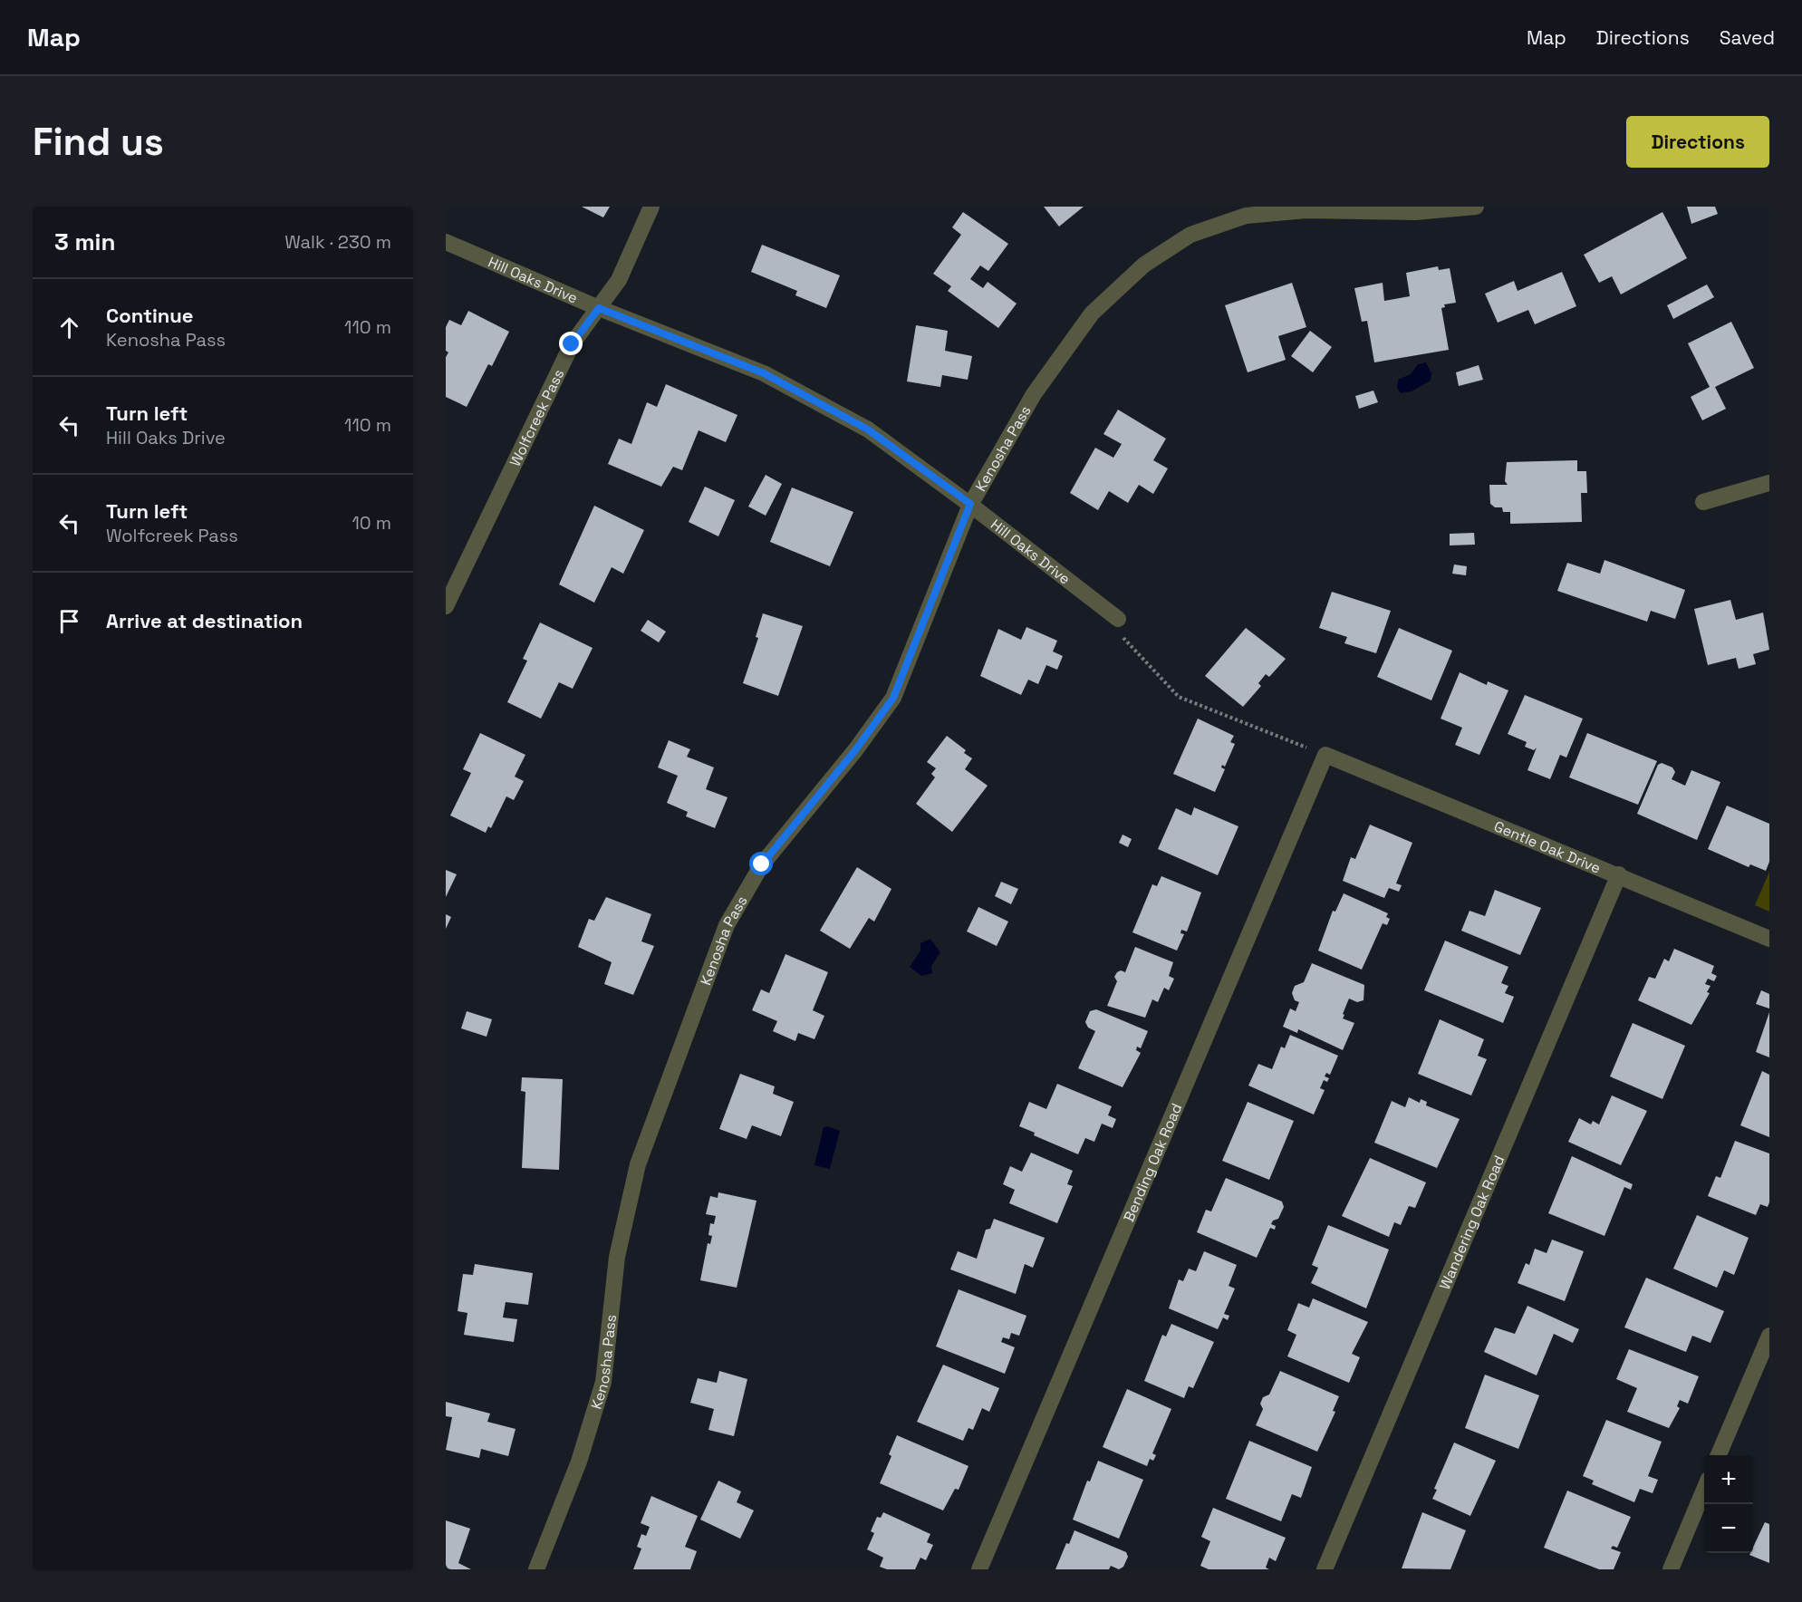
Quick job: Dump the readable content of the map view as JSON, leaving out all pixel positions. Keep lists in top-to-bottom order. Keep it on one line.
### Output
{"streets":{"street":["Hill Oaks Drive","Wolfcreek Pass","Kenosha Pass","Gentle Oak Drive","Bending Oak Road","Wandering Oak Road"]},"crossings":[["Hill Oaks Drive","Wolfcreek Pass"],["Hill Oaks Drive","Kenosha Pass"],["Gentle Oak Drive","Bending Oak Road"],["Gentle Oak Drive","Wandering Oak Road"]],"page":{"header":"Map","nav":["Map","Directions","Saved"],"buttons":"Directions","title":"Find us","heading":["3 min","Walk · 230 m"],"list":[["Continue","Kenosha Pass","110 m"],["Turn left","Hill Oaks Drive","110 m"],["Turn left","Wolfcreek Pass","10 m"],"Arrive at destination"],"map_buttons":["+","−"]}}
